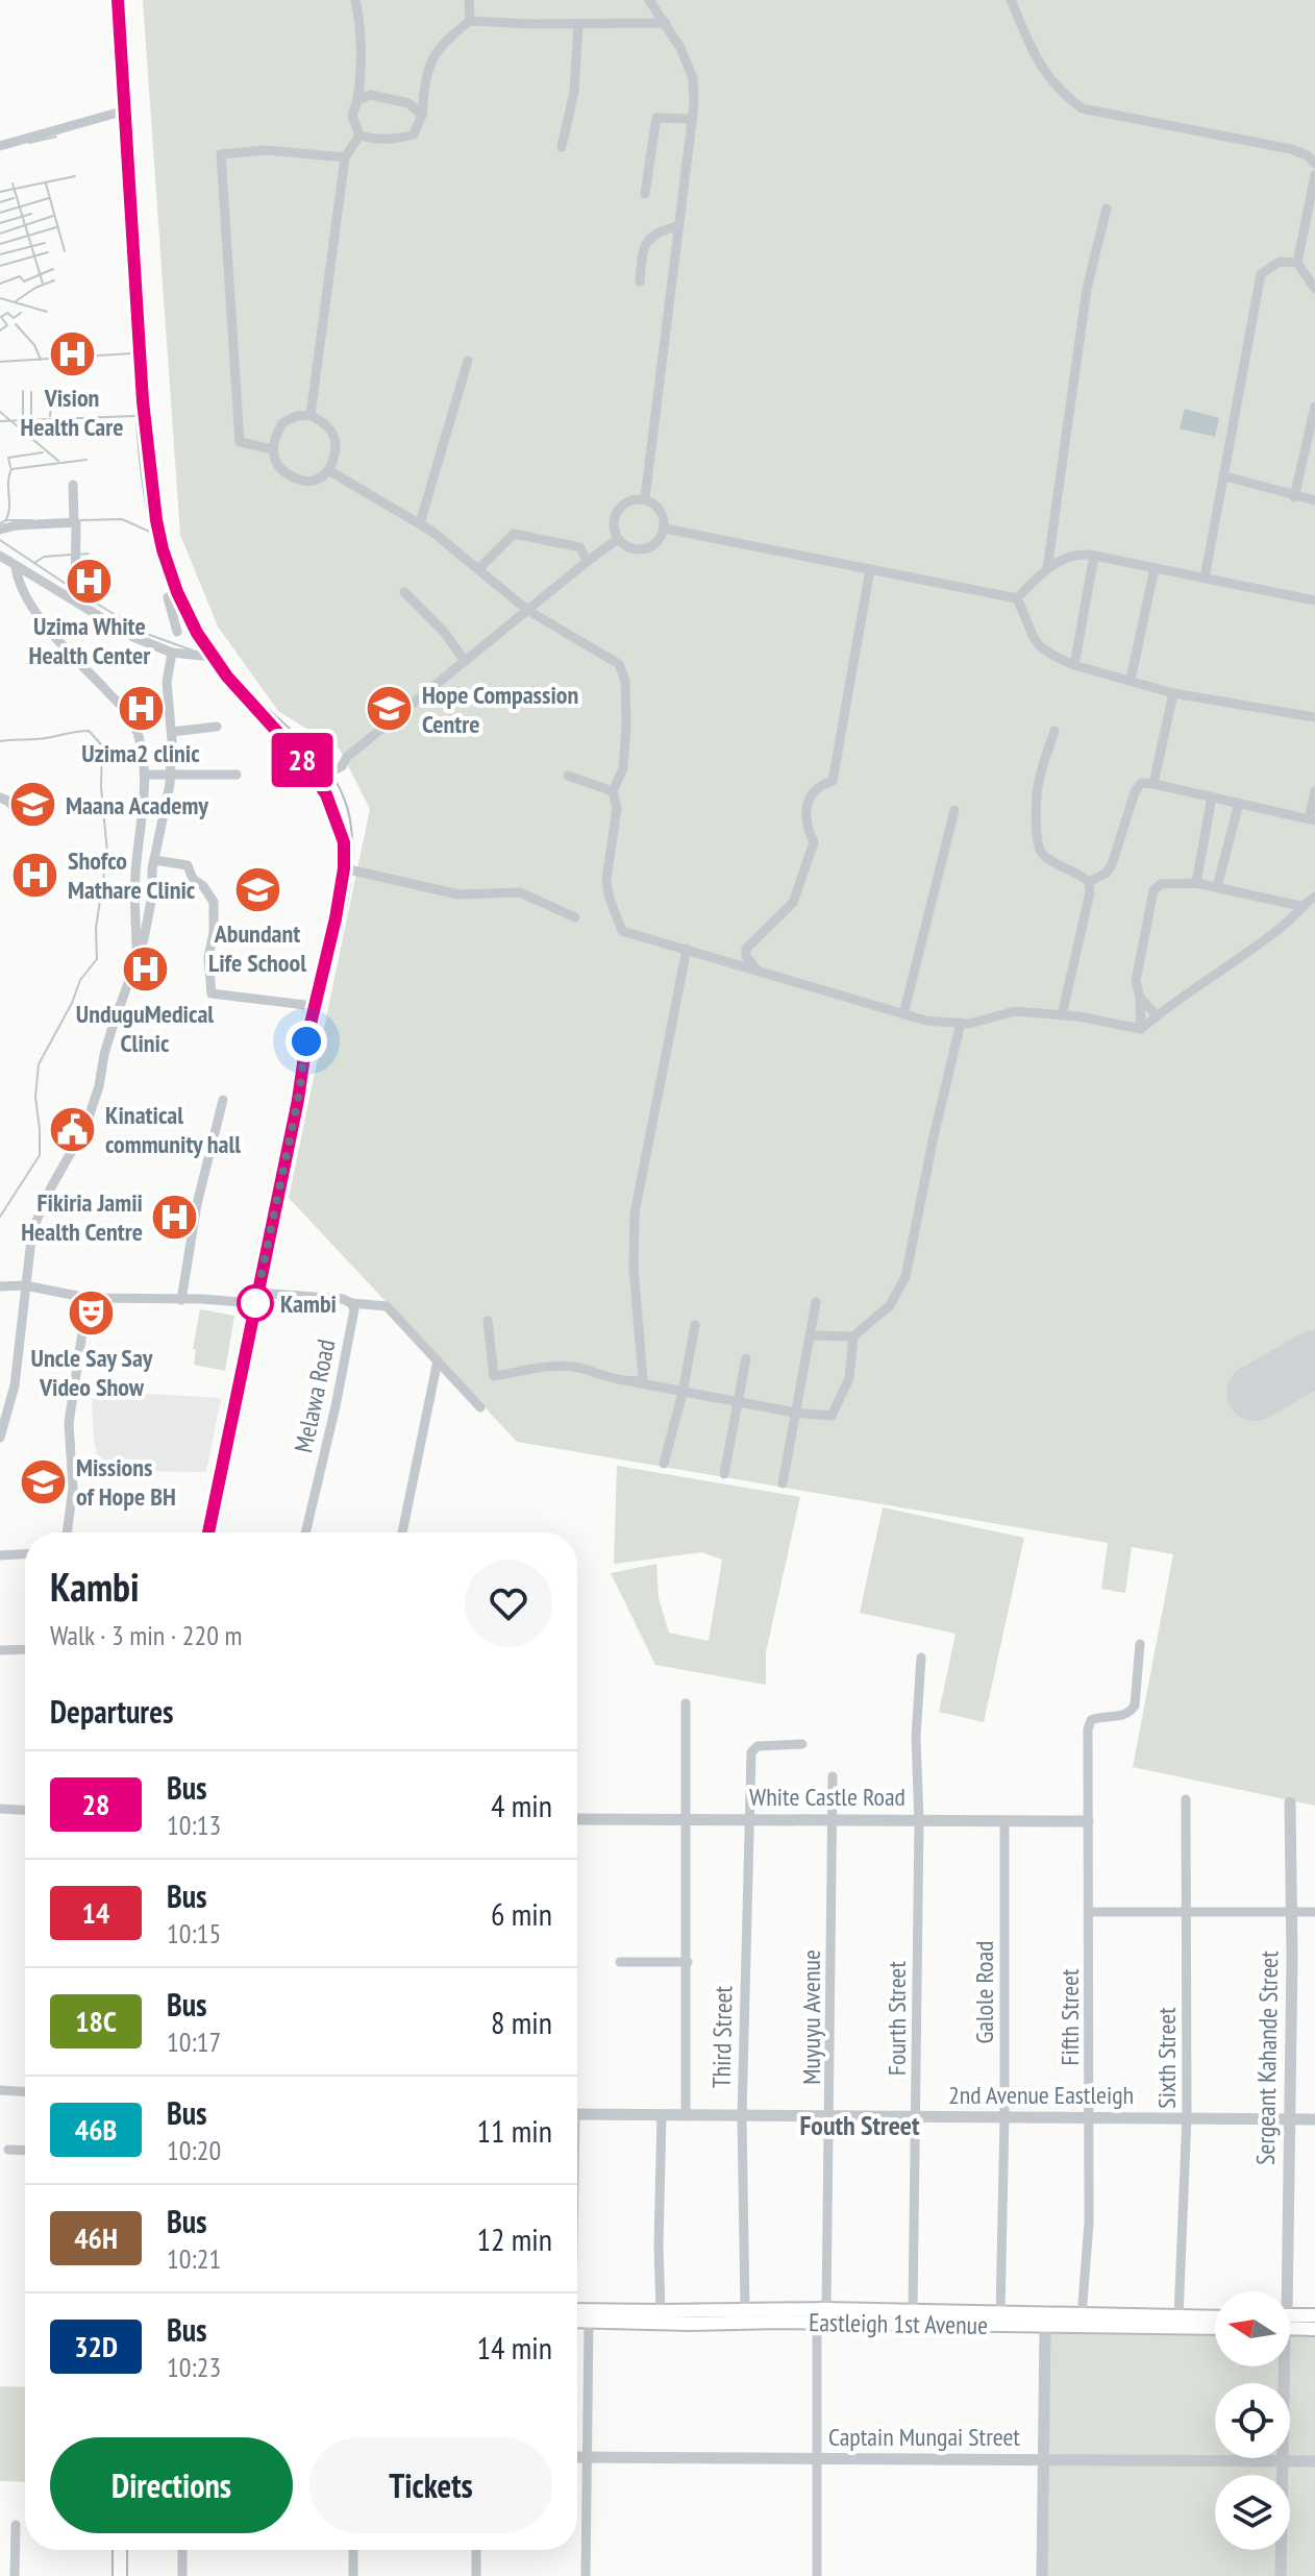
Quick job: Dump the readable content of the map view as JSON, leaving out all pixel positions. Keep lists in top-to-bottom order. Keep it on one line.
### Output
{"streets":{"main road":["Eastleigh 1st Avenue"],"street":["Melawa Road","White Castle Road","Galole Road","Muyuyu Avenue","Fifth Street","Fourth Street","Third Street","Sixth Street","Sergeant Kahande Street","2nd Avenue Eastleigh","Captain Mungai Street"]},"crossings":[["White Castle Road","Galole Road"],["White Castle Road","Muyuyu Avenue"],["White Castle Road","Fifth Street"],["White Castle Road","Fourth Street"],["White Castle Road","Third Street"],["Galole Road","2nd Avenue Eastleigh"],["Galole Road","Eastleigh 1st Avenue"],["Muyuyu Avenue","2nd Avenue Eastleigh"],["Muyuyu Avenue","Eastleigh 1st Avenue"],["Fifth Street","2nd Avenue Eastleigh"],["Fifth Street","Eastleigh 1st Avenue"],["Fourth Street","2nd Avenue Eastleigh"],["Fourth Street","Eastleigh 1st Avenue"],["Third Street","2nd Avenue Eastleigh"],["Third Street","Eastleigh 1st Avenue"],["Sixth Street","2nd Avenue Eastleigh"],["Sixth Street","Eastleigh 1st Avenue"],["Sergeant Kahande Street","2nd Avenue Eastleigh"],["Sergeant Kahande Street","Captain Mungai Street"]],"districts":["Fouth Street"],"places":{"hospital":["Vision Health Care","Uzima White Health Center","Uzima2 clinic","Shofco Mathare Clinic","UnduguMedical Clinic","Fikiria Jamii Health Centre"],"school or university":["Hope Compassion Centre","Maana Academy","Abundant Life School","Missions of Hope BH"],"public building":["Kinatical community hall"],"other":["Kambi"],"theatre":["Uncle Say Say Video Show"]},"lines":["bus line 28"],"north":"left","page":{"on_map":"28","heading":[["Kambi","Walk · 3 min · 220 m"],"Departures"],"list":[{"mark":"28","name":"Bus","note":"10:13","value":"4 min"},{"mark":"14","name":"Bus","note":"10:15","value":"6 min"},{"mark":"18C","name":"Bus","note":"10:17","value":"8 min"},{"mark":"46B","name":"Bus","note":"10:20","value":"11 min"},{"mark":"46H","name":"Bus","note":"10:21","value":"12 min"},{"mark":"32D","name":"Bus","note":"10:23","value":"14 min"}],"buttons":["Directions","Tickets"]}}
